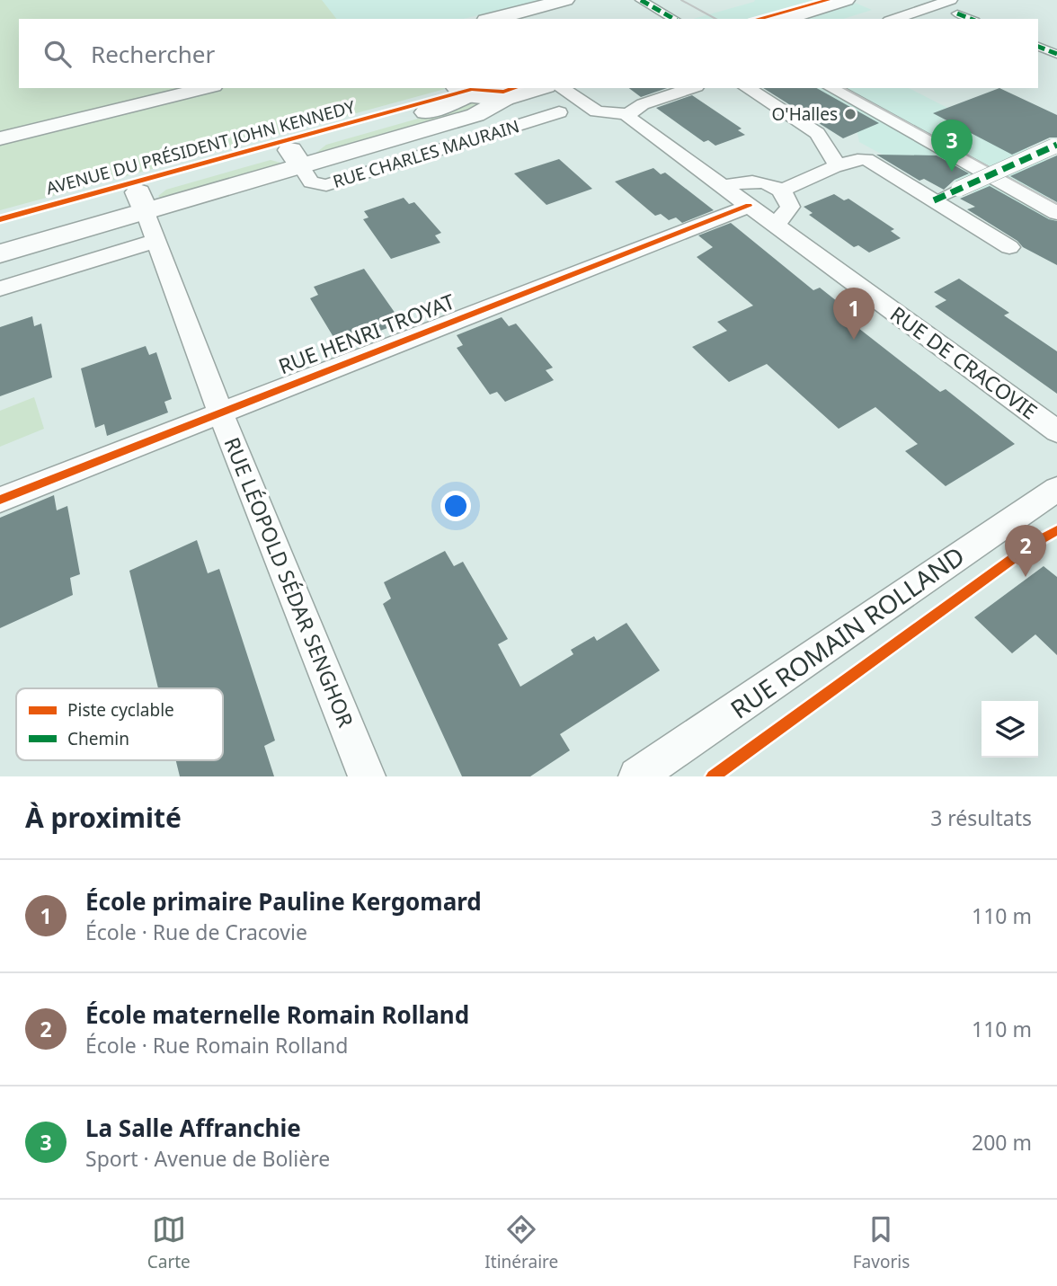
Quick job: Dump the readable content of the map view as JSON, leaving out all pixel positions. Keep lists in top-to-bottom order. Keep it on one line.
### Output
{"streets":{"main road":["AVENUE DU PRÉSIDENT JOHN KENNEDY"],"street":["RUE CHARLES MAURAIN","RUE HENRI TROYAT","RUE DE CRACOVIE","RUE LÉOPOLD SÉDAR SENGHOR","RUE ROMAIN ROLLAND"]},"crossings":[["AVENUE DU PRÉSIDENT JOHN KENNEDY","RUE CHARLES MAURAIN"],["AVENUE DU PRÉSIDENT JOHN KENNEDY","RUE LÉOPOLD SÉDAR SENGHOR"],["RUE HENRI TROYAT","RUE DE CRACOVIE"],["RUE HENRI TROYAT","RUE LÉOPOLD SÉDAR SENGHOR"]],"places":["O'Halles"],"legend":["Piste cyclable","Chemin"],"page":{"search":"Rechercher","pins":["3","1","2"],"heading":["À proximité","3 résultats"],"list":[{"mark":"1","name":"École primaire Pauline Kergomard","note":"École · Rue de Cracovie","value":"110 m"},{"mark":"2","name":"École maternelle Romain Rolland","note":"École · Rue Romain Rolland","value":"110 m"},{"mark":"3","name":"La Salle Affranchie","note":"Sport · Avenue de Bolière","value":"200 m"}],"nav":["Carte","Itinéraire","Favoris"]}}
